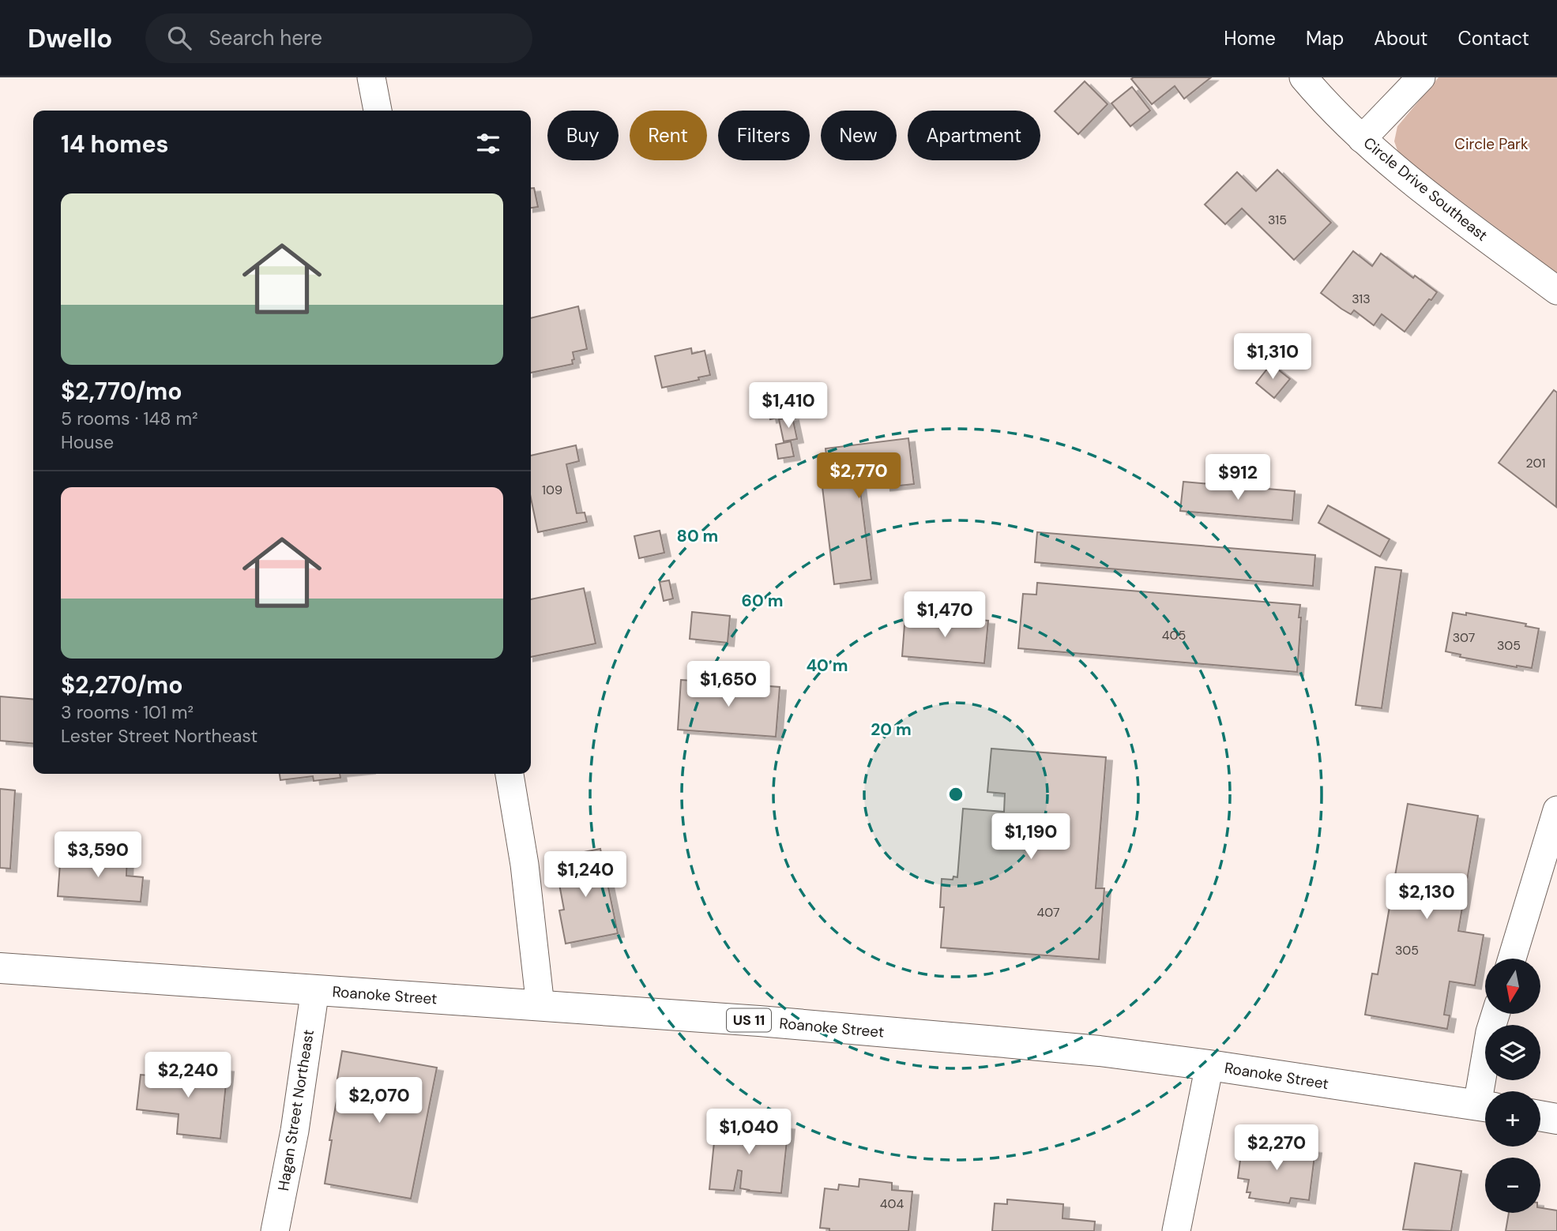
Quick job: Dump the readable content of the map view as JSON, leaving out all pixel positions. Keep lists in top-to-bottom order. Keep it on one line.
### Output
{"streets":{"main road":["Roanoke Street","US 11"],"street":["Circle Drive Southeast","Hagan Street Northeast"]},"crossings":[["Roanoke Street","Hagan Street Northeast"]],"parks":["Circle Park"],"house_numbers":["315","313","201","109","405","307","305","407","305","404"],"north":"bottom","page":{"header":"Dwello","search":"Search here","nav":["Home","Map","About","Contact"],"chip":["Buy","Rent","Filters","New","Apartment"],"heading":"14 homes","list":[{"name":"$2,770/mo","note":"5 rooms · 148 m² · House"},{"name":"$2,270/mo","note":"3 rooms · 101 m² · Lester Street Northeast"}],"price":["$1,310","$1,410","$2,770","$912","$1,470","$1,650","$1,190","$3,590","$1,240","$2,130","$2,240","$2,070","$1,040","$2,270"],"map_buttons":["+","−"]},"rings":["80 m","60 m","40 m","20 m"]}
